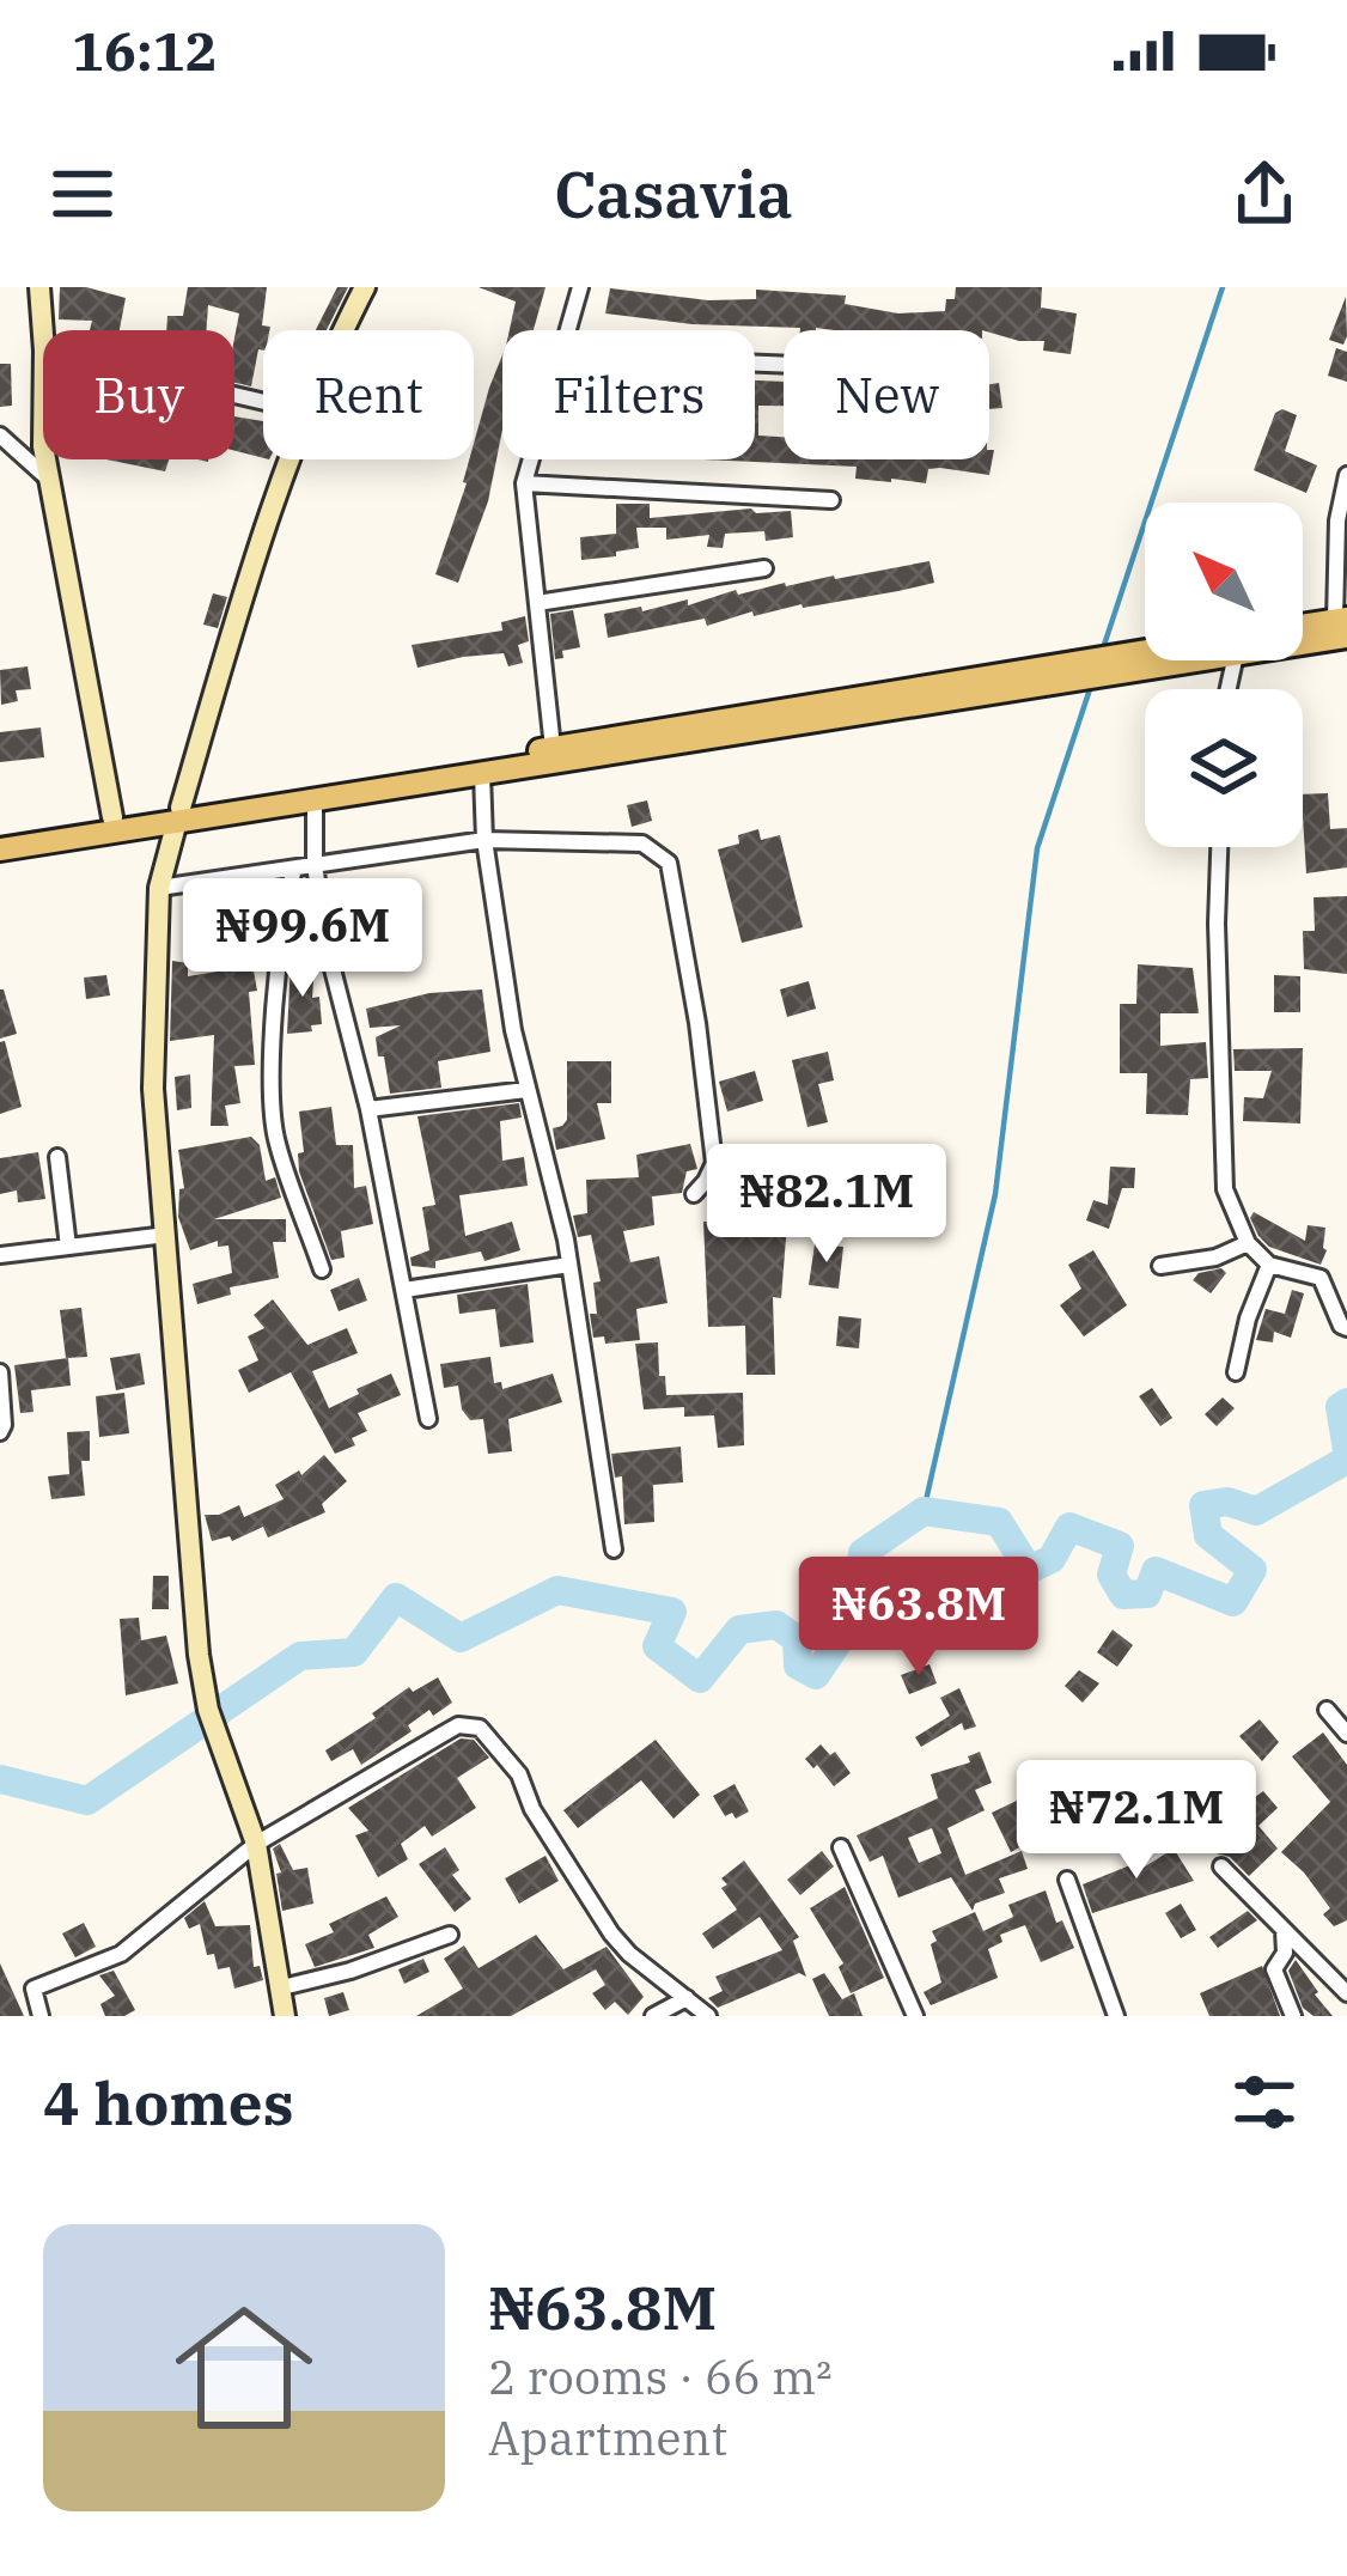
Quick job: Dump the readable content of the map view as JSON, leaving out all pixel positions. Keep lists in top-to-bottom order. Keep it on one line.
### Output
{"north":"top left","page":{"status":"16:12","header":"Casavia","chip":["Buy","Rent","Filters","New"],"price":["₦99.6M","₦82.1M","₦63.8M","₦72.1M"],"heading":"4 homes","list":[{"name":"₦63.8M","note":"2 rooms · 66 m² · Apartment"}]}}
